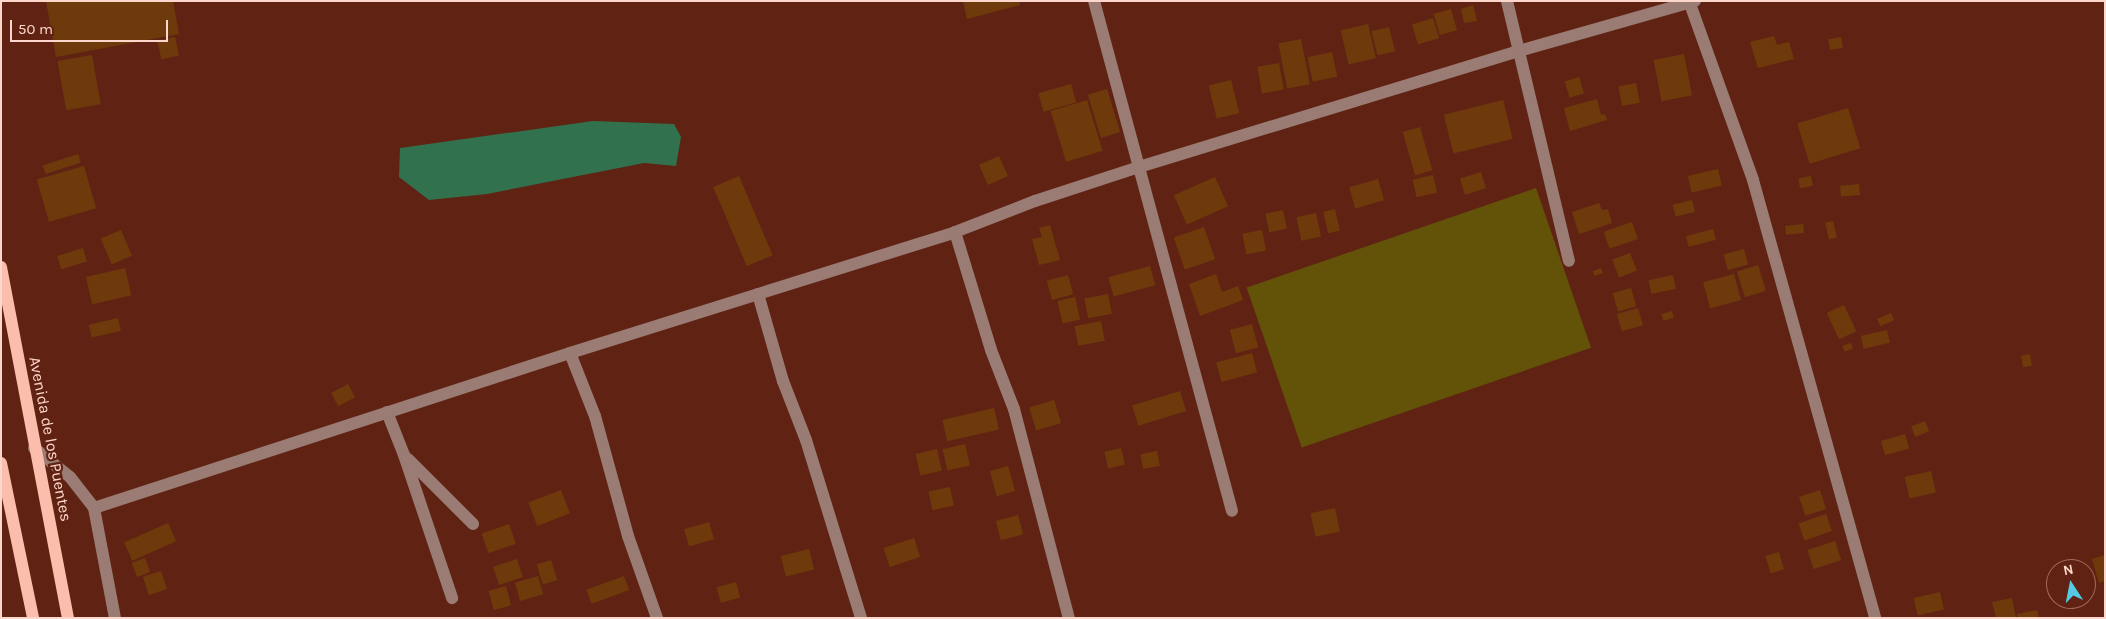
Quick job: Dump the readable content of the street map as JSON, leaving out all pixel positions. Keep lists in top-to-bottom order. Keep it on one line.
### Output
{"streets":{"main road":["Avenida de los Puentes"]},"scale_bar":"50 m","north":"top"}
